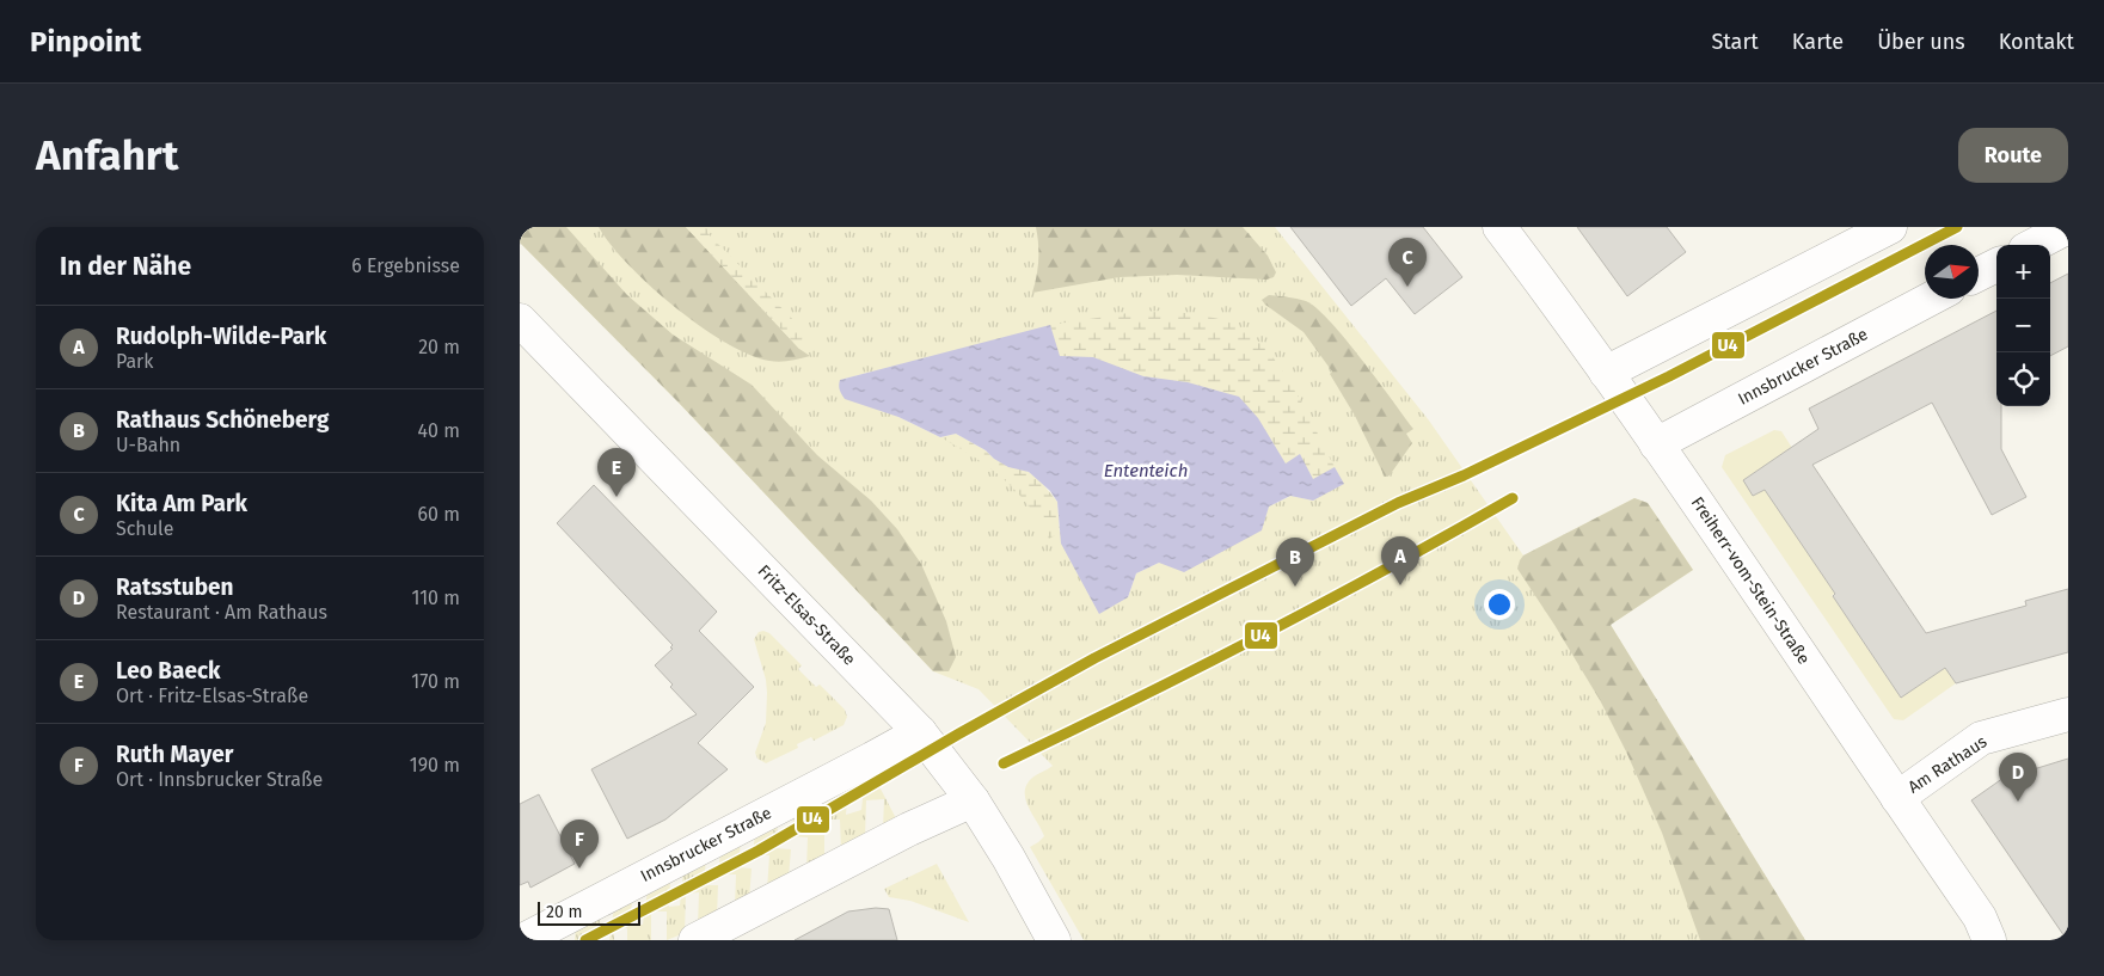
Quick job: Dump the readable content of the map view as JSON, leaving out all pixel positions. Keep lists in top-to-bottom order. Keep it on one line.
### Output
{"streets":{"street":["Innsbrucker Straße","Freiherr-vom-Stein-Straße","Fritz-Elsas-Straße","Am Rathaus"]},"crossings":[["Innsbrucker Straße","Freiherr-vom-Stein-Straße"],["Innsbrucker Straße","Fritz-Elsas-Straße"],["Freiherr-vom-Stein-Straße","Am Rathaus"]],"water":["Ententeich"],"lines":["transit line U4"],"scale_bar":"20 m","north":"right","page":{"header":"Pinpoint","nav":["Start","Karte","Über uns","Kontakt"],"buttons":"Route","title":"Anfahrt","heading":["In der Nähe","6 Ergebnisse"],"pins":["C","E","A","B","D","F"],"map_buttons":["+","−"],"list":[{"mark":"A","name":"Rudolph-Wilde-Park","note":"Park","value":"20 m"},{"mark":"B","name":"Rathaus Schöneberg","note":"U-Bahn","value":"40 m"},{"mark":"C","name":"Kita Am Park","note":"Schule","value":"60 m"},{"mark":"D","name":"Ratsstuben","note":"Restaurant · Am Rathaus","value":"110 m"},{"mark":"E","name":"Leo Baeck","note":"Ort · Fritz-Elsas-Straße","value":"170 m"},{"mark":"F","name":"Ruth Mayer","note":"Ort · Innsbrucker Straße","value":"190 m"}],"scale":"20 m"}}
